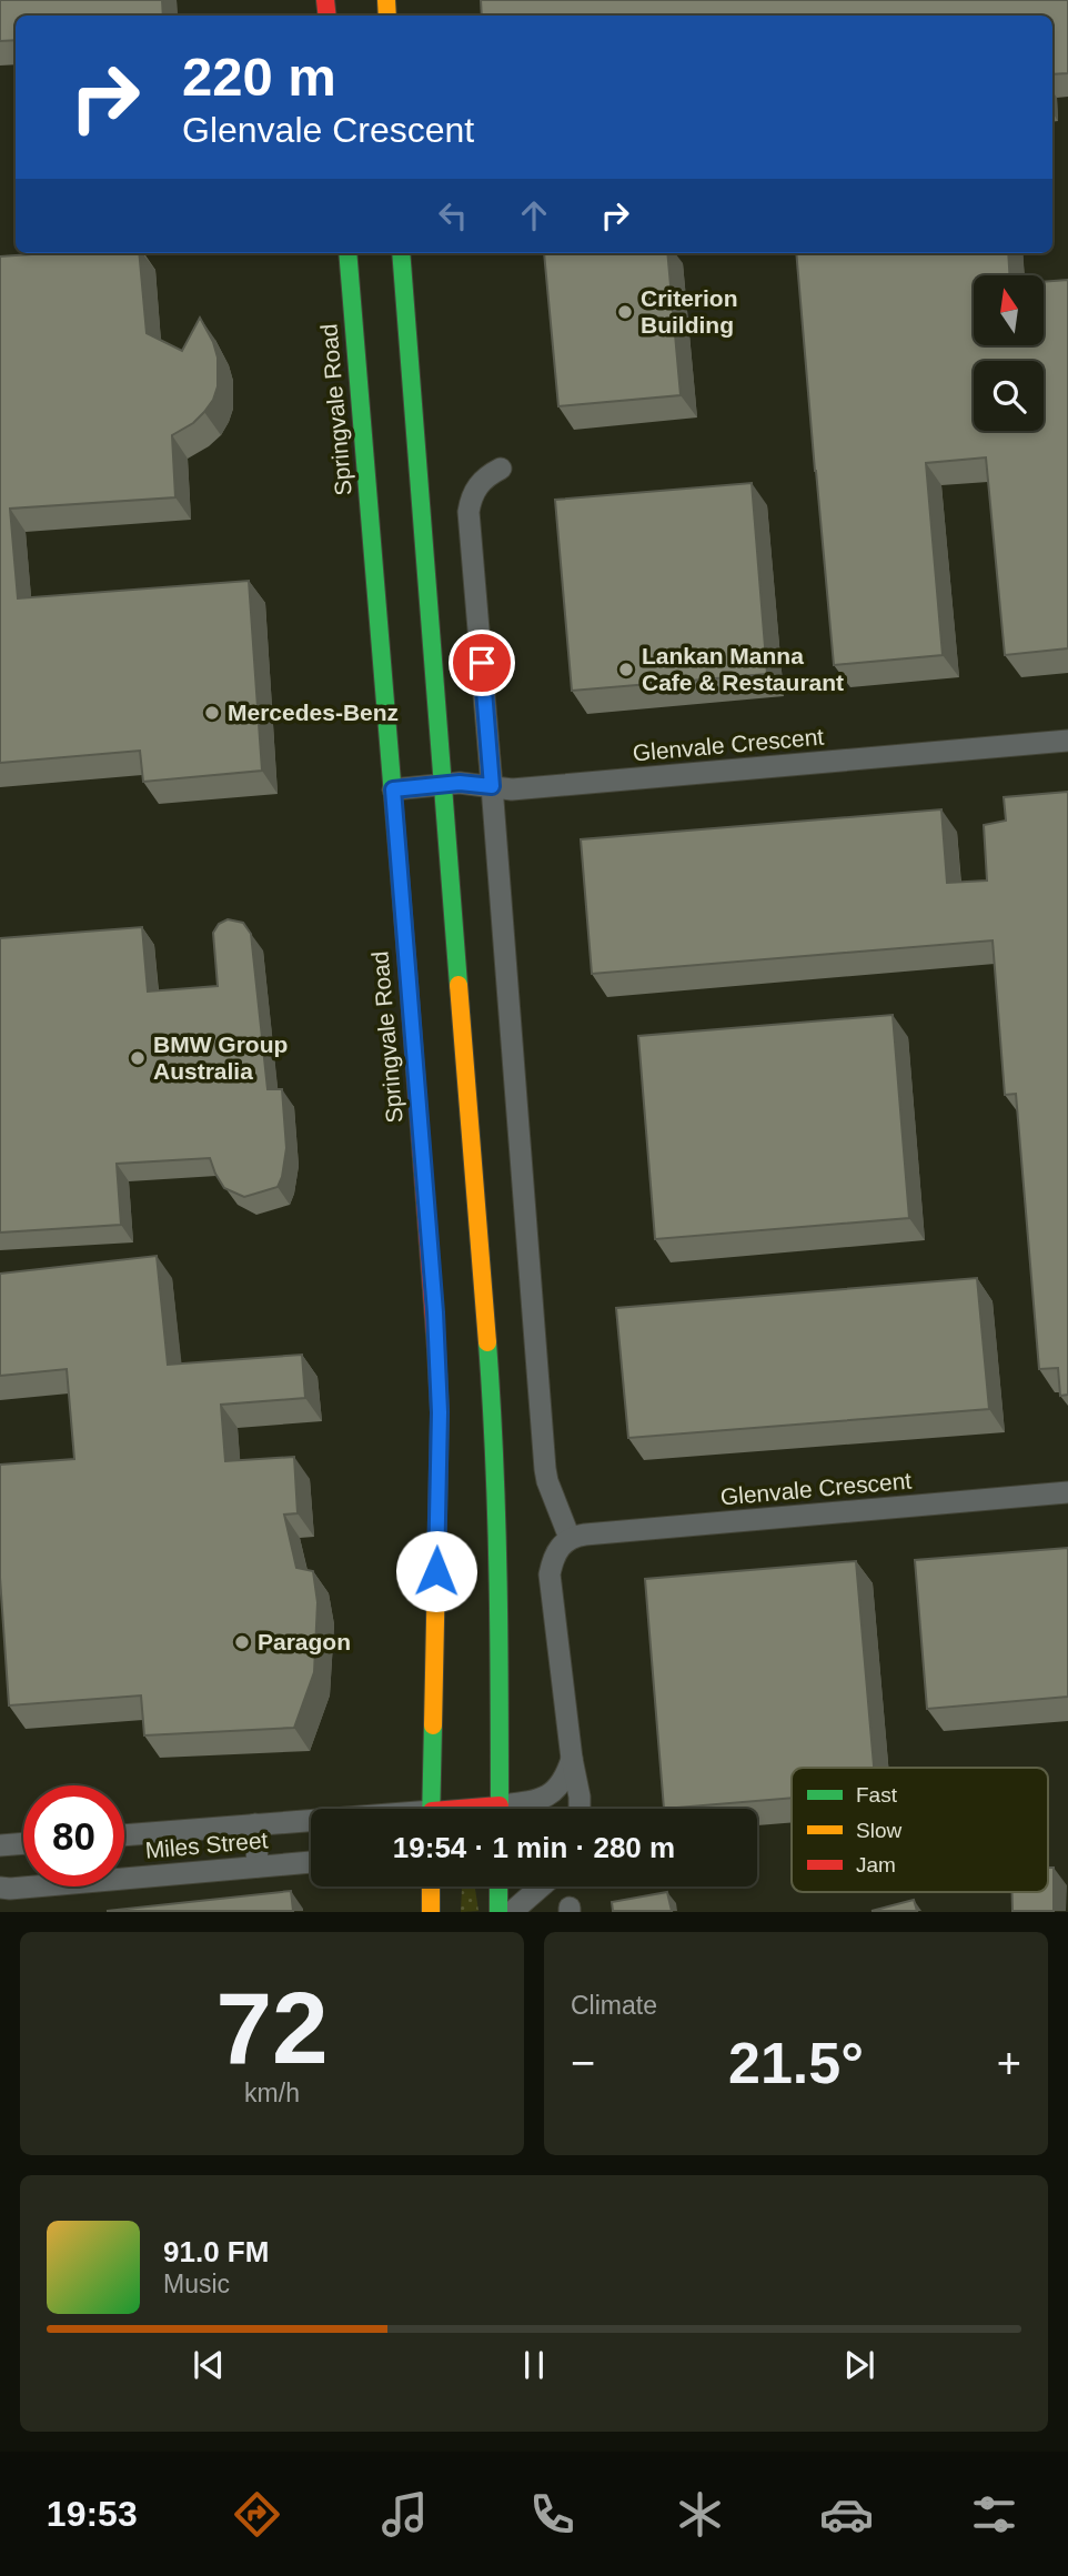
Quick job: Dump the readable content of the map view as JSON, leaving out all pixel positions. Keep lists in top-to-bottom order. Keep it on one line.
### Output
{"streets":{"highway":["Springvale Road"],"street":["Glenvale Crescent","Miles Street"]},"crossings":[["Springvale Road","Glenvale Crescent"]],"places":["Criterion Building","Lankan Manna Cafe & Restaurant","Mercedes-Benz","BMW Group Australia","Paragon"],"legend":["Fast","Slow","Jam"],"north":"top","page":{"turn":["220 m","Glenvale Crescent"],"limit":"80","trip":"19:54 · 1 min · 280 m","tile":[["72","km/h"],"Climate"],"heat":["−","21.5°","+"],"song":["91.0 FM","Music"],"tabs":"19:53"}}
